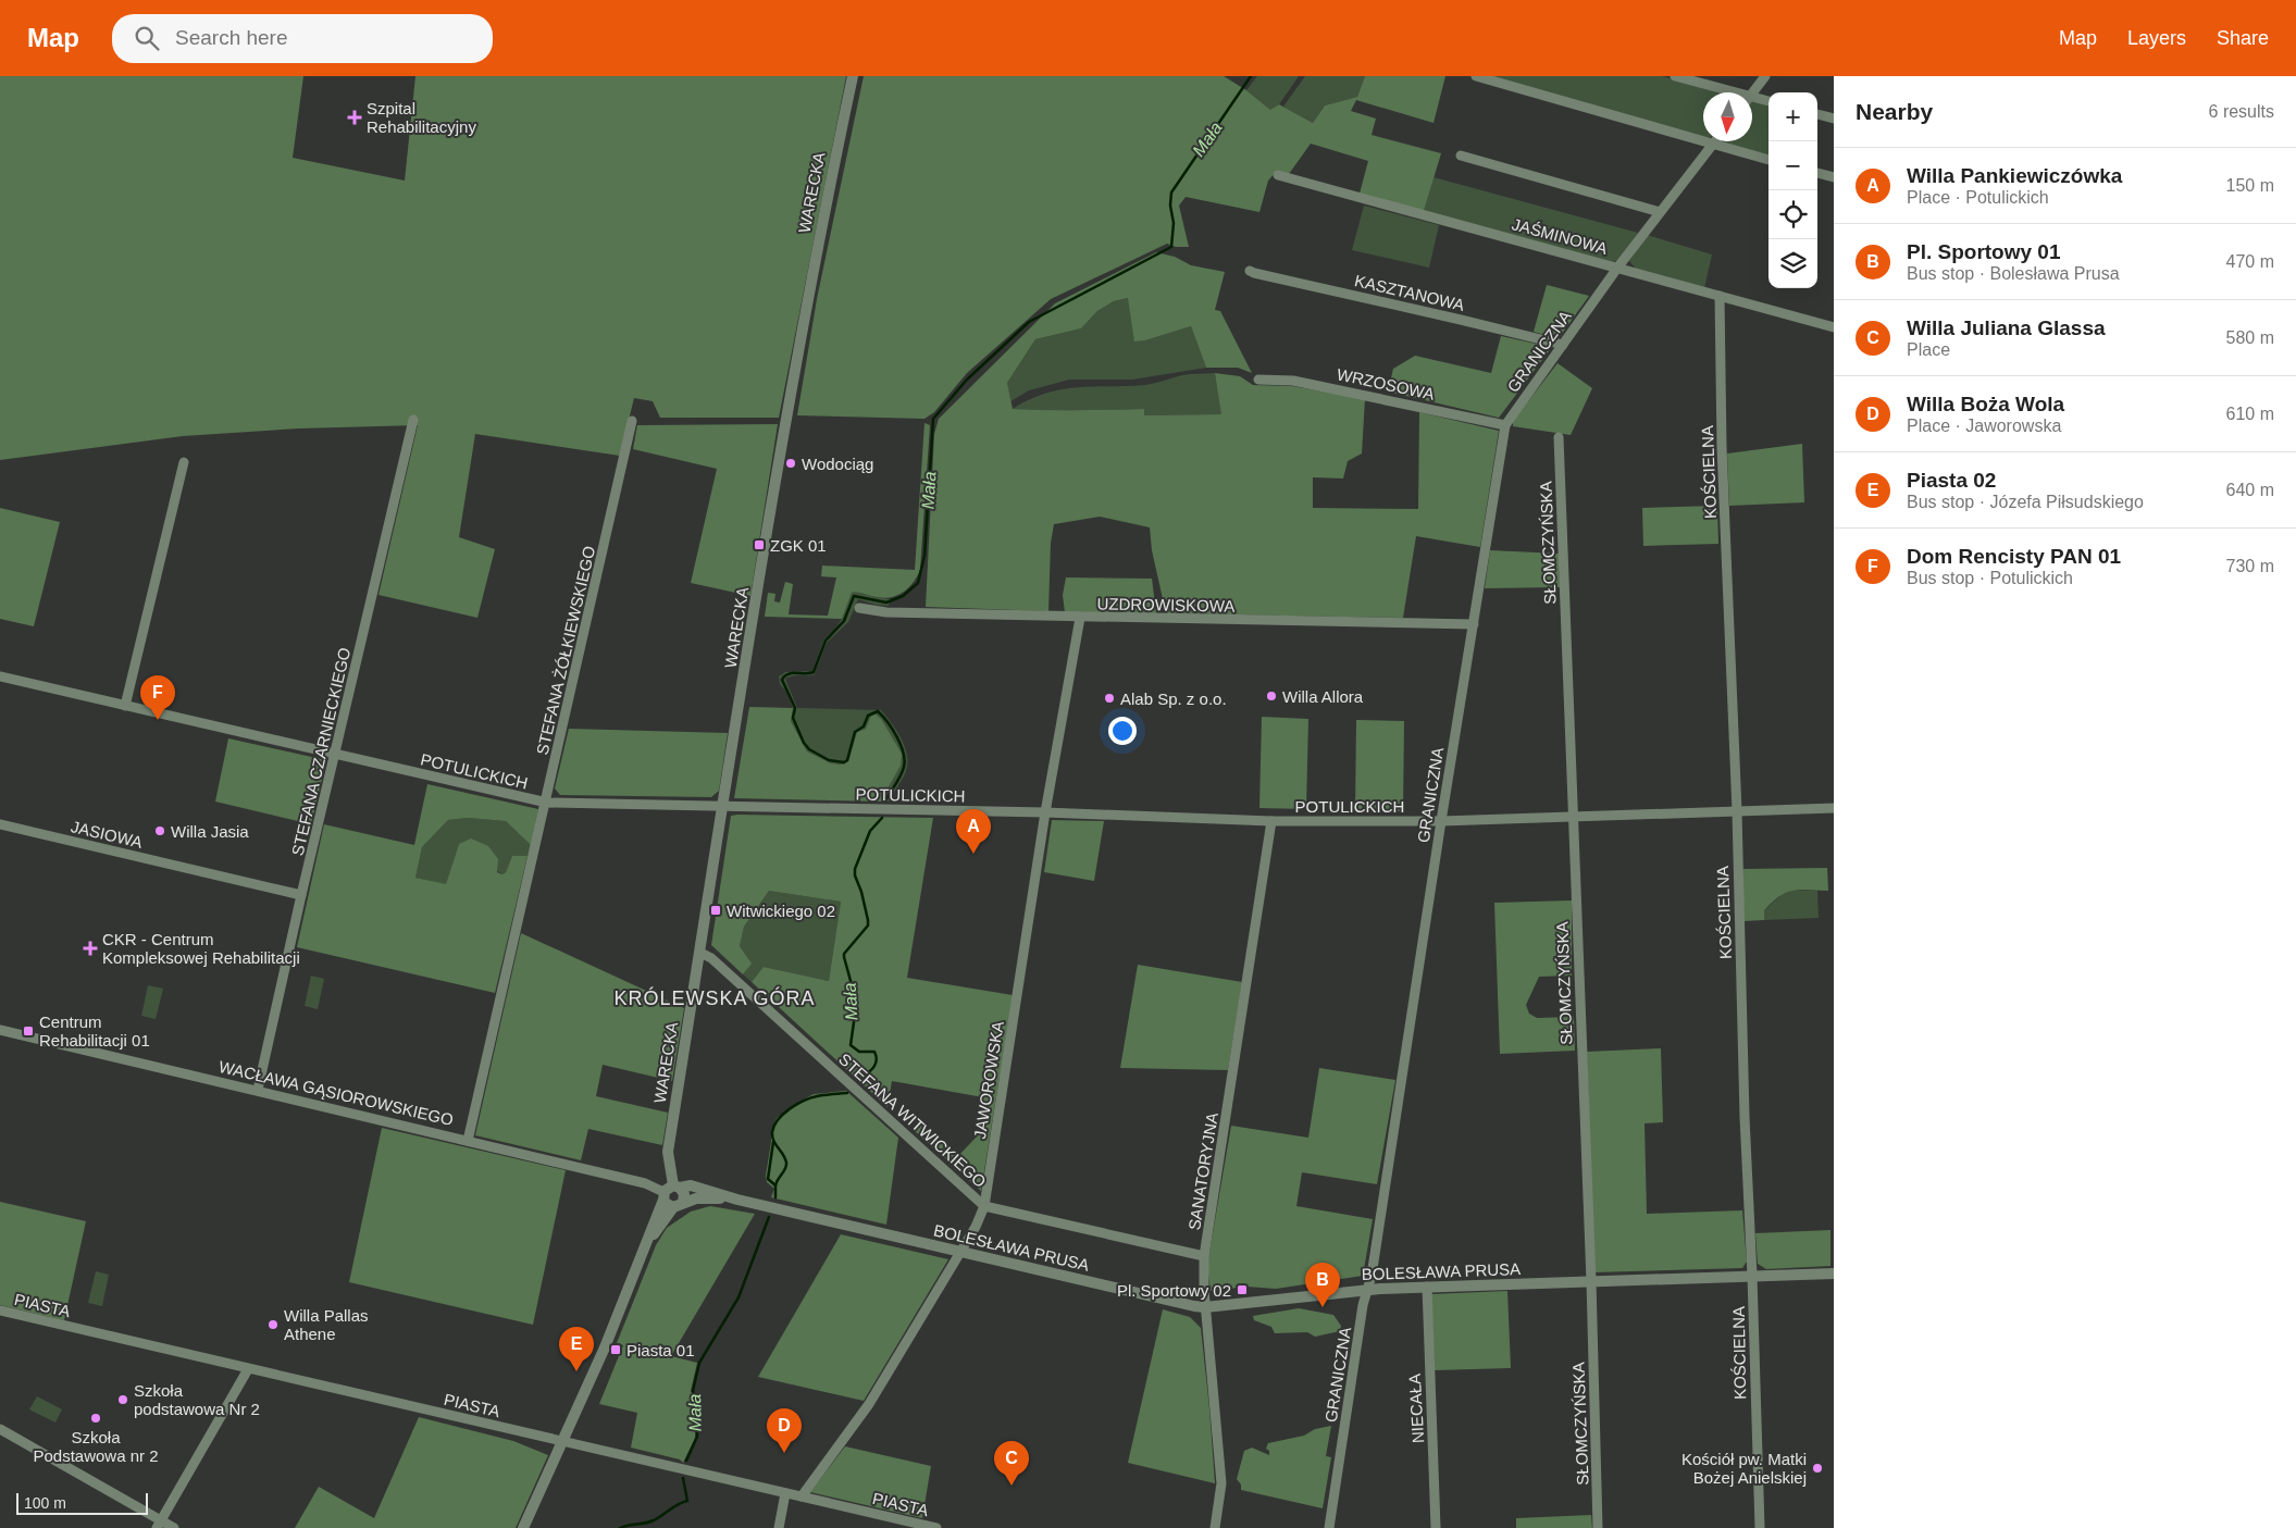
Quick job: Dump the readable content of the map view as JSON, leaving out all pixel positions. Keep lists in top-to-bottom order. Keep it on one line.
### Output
{"streets":{"street":["WARECKA","JAŚMINOWA","KASZTANOWA","GRANICZNA","WRZOSOWA","KOŚCIELNA","SŁOMCZYŃSKA","UZDROWISKOWA","STEFANA ŻÓŁKIEWSKIEGO","STEFANA CZARNIECKIEGO","POTULICKICH","JASIOWA","JAWOROWSKA","WACŁAWA GĄSIOROWSKIEGO","STEFANA WITWICKIEGO","SANATORYJNA","BOLESŁAWA PRUSA","PIASTA","NIECAŁA"]},"crossings":[["WARECKA","POTULICKICH"],["WARECKA","WACŁAWA GĄSIOROWSKIEGO"],["WARECKA","STEFANA WITWICKIEGO"],["WARECKA","BOLESŁAWA PRUSA"],["JAŚMINOWA","GRANICZNA"],["JAŚMINOWA","KOŚCIELNA"],["KASZTANOWA","GRANICZNA"],["GRANICZNA","WRZOSOWA"],["GRANICZNA","UZDROWISKOWA"],["GRANICZNA","POTULICKICH"],["GRANICZNA","BOLESŁAWA PRUSA"],["KOŚCIELNA","POTULICKICH"],["KOŚCIELNA","BOLESŁAWA PRUSA"],["SŁOMCZYŃSKA","POTULICKICH"],["SŁOMCZYŃSKA","BOLESŁAWA PRUSA"],["UZDROWISKOWA","JAWOROWSKA"],["STEFANA ŻÓŁKIEWSKIEGO","POTULICKICH"],["STEFANA ŻÓŁKIEWSKIEGO","WACŁAWA GĄSIOROWSKIEGO"],["STEFANA CZARNIECKIEGO","POTULICKICH"],["STEFANA CZARNIECKIEGO","JASIOWA"],["STEFANA CZARNIECKIEGO","WACŁAWA GĄSIOROWSKIEGO"],["POTULICKICH","JAWOROWSKA"],["POTULICKICH","SANATORYJNA"],["JAWOROWSKA","STEFANA WITWICKIEGO"],["JAWOROWSKA","BOLESŁAWA PRUSA"],["JAWOROWSKA","PIASTA"],["WACŁAWA GĄSIOROWSKIEGO","BOLESŁAWA PRUSA"],["STEFANA WITWICKIEGO","SANATORYJNA"],["SANATORYJNA","BOLESŁAWA PRUSA"],["BOLESŁAWA PRUSA","NIECAŁA"]],"districts":["KRÓLEWSKA GÓRA"],"water":["Mała"],"places":{"health":["Szpital Rehabilitacyjny","CKR - Centrum Kompleksowej Rehabilitacji"],"other":["Wodociąg","Willa Allora","Alab Sp. z o.o.","Willa Jasia","Willa Pallas Athene","Szkoła podstawowa Nr 2","Szkoła Podstawowa nr 2","Kościół pw. Matki Bożej Anielskiej"],"transit":["ZGK 01","Witwickiego 02","Centrum Rehabilitacji 01","Pl. Sportowy 02","Piasta 01"]},"scale_bar":"100 m","north":"bottom","page":{"header":"Map","search":"Search here","nav":["Map","Layers","Share"],"heading":["Nearby","6 results"],"map_buttons":["+","−"],"list":[{"mark":"A","name":"Willa Pankiewiczówka","note":"Place · Potulickich","value":"150 m"},{"mark":"B","name":"Pl. Sportowy 01","note":"Bus stop · Bolesława Prusa","value":"470 m"},{"mark":"C","name":"Willa Juliana Glassa","note":"Place","value":"580 m"},{"mark":"D","name":"Willa Boża Wola","note":"Place · Jaworowska","value":"610 m"},{"mark":"E","name":"Piasta 02","note":"Bus stop · Józefa Piłsudskiego","value":"640 m"},{"mark":"F","name":"Dom Rencisty PAN 01","note":"Bus stop · Potulickich","value":"730 m"}],"pins":["F","A","B","E","D","C"],"scale":"100 m"}}
